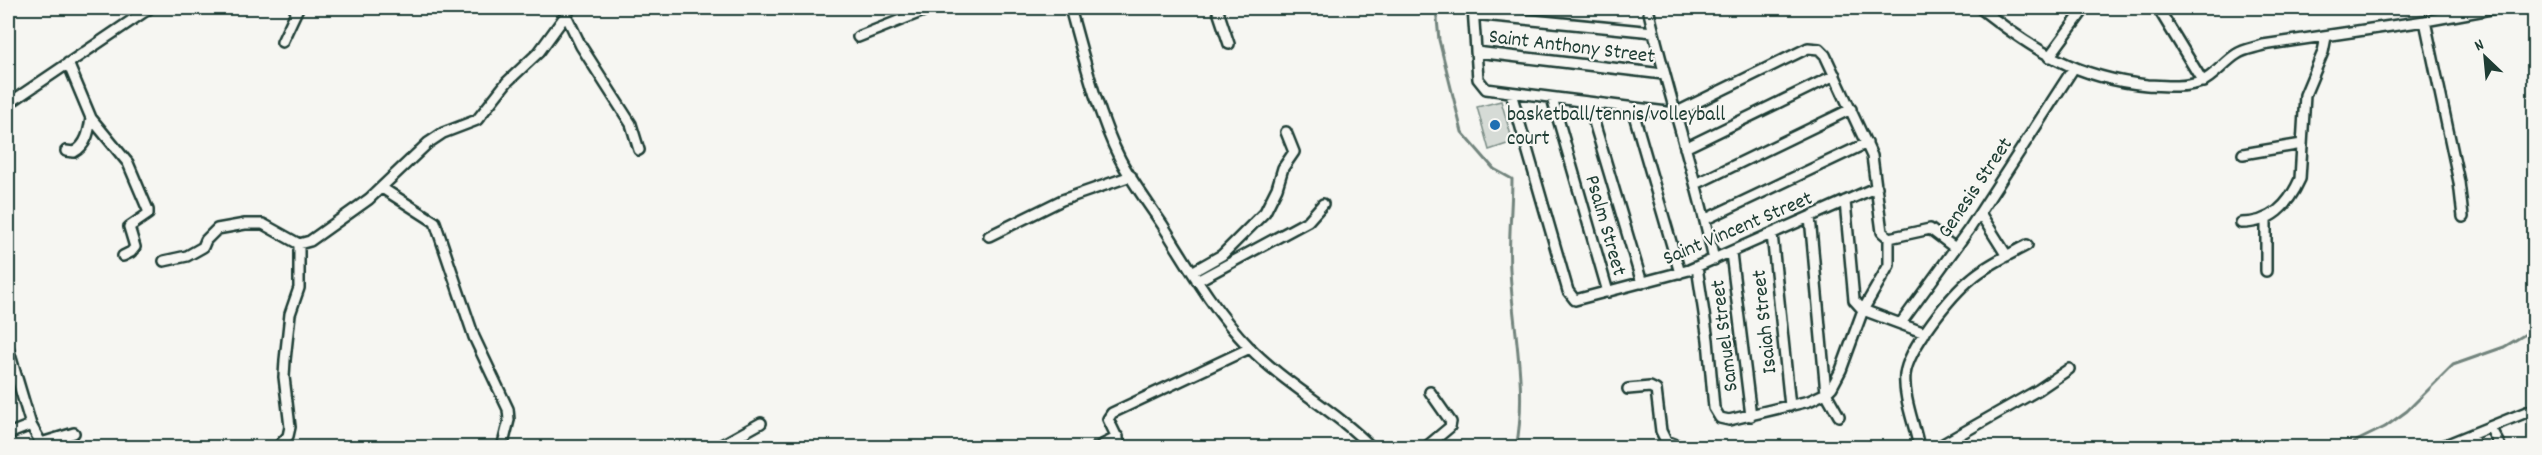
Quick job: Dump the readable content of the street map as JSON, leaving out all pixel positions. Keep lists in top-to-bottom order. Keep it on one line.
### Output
{"streets":{"street":["Saint Anthony Street","Genesis Street","Psalm Street","Saint Vincent Street","Isaiah Street","Samuel Street"]},"crossings":[["Psalm Street","Saint Vincent Street"],["Saint Vincent Street","Isaiah Street"],["Saint Vincent Street","Samuel Street"]],"places":["basketball/tennis/volleyball court"],"north":"top left"}
